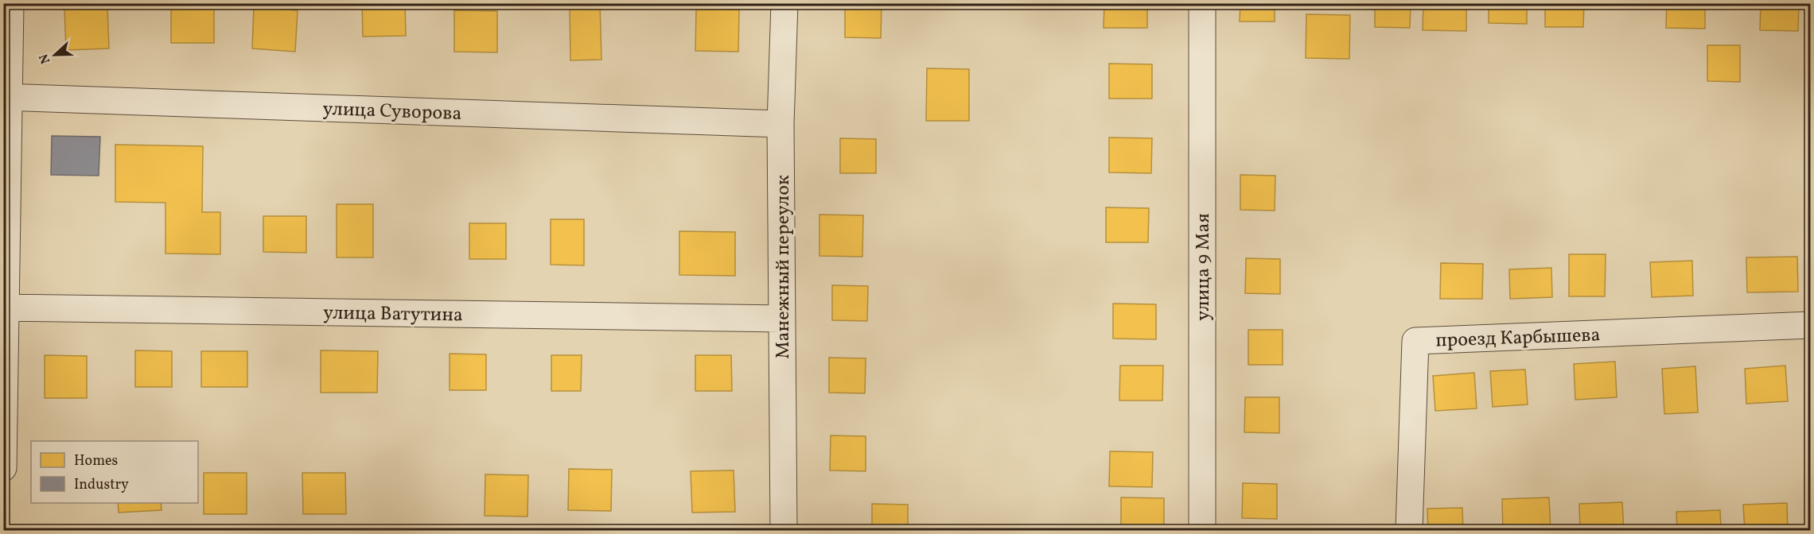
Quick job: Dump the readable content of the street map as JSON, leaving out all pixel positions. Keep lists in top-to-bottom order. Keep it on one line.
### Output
{"streets":{"street":["улица Суворова","Манежный переулок","улица 9 Мая","улица Ватутина","проезд Карбышева"]},"crossings":[["улица Суворова","Манежный переулок"],["Манежный переулок","улица Ватутина"]],"legend":["Homes","Industry"],"north":"left"}
